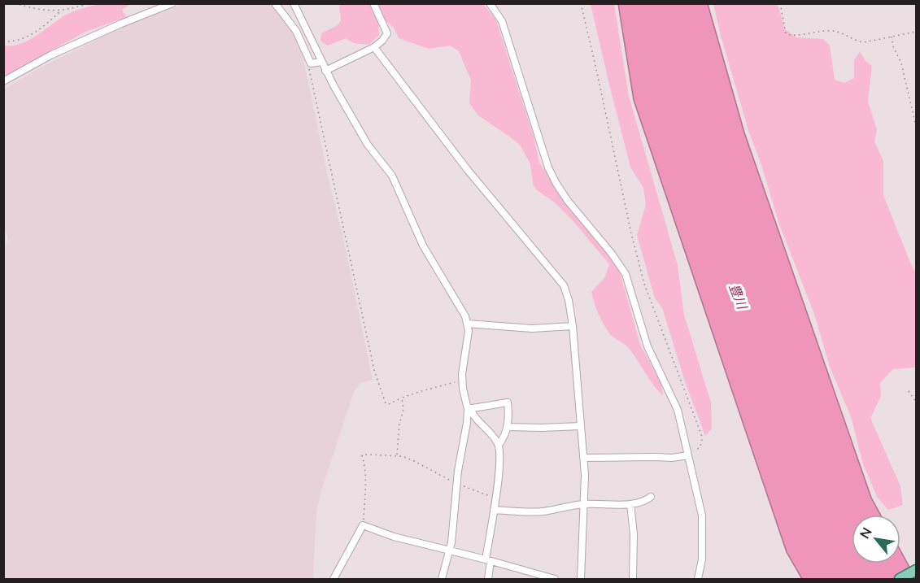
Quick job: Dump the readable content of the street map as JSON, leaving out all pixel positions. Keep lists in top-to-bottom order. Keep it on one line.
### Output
{"water":["豊川"],"north":"top left"}
